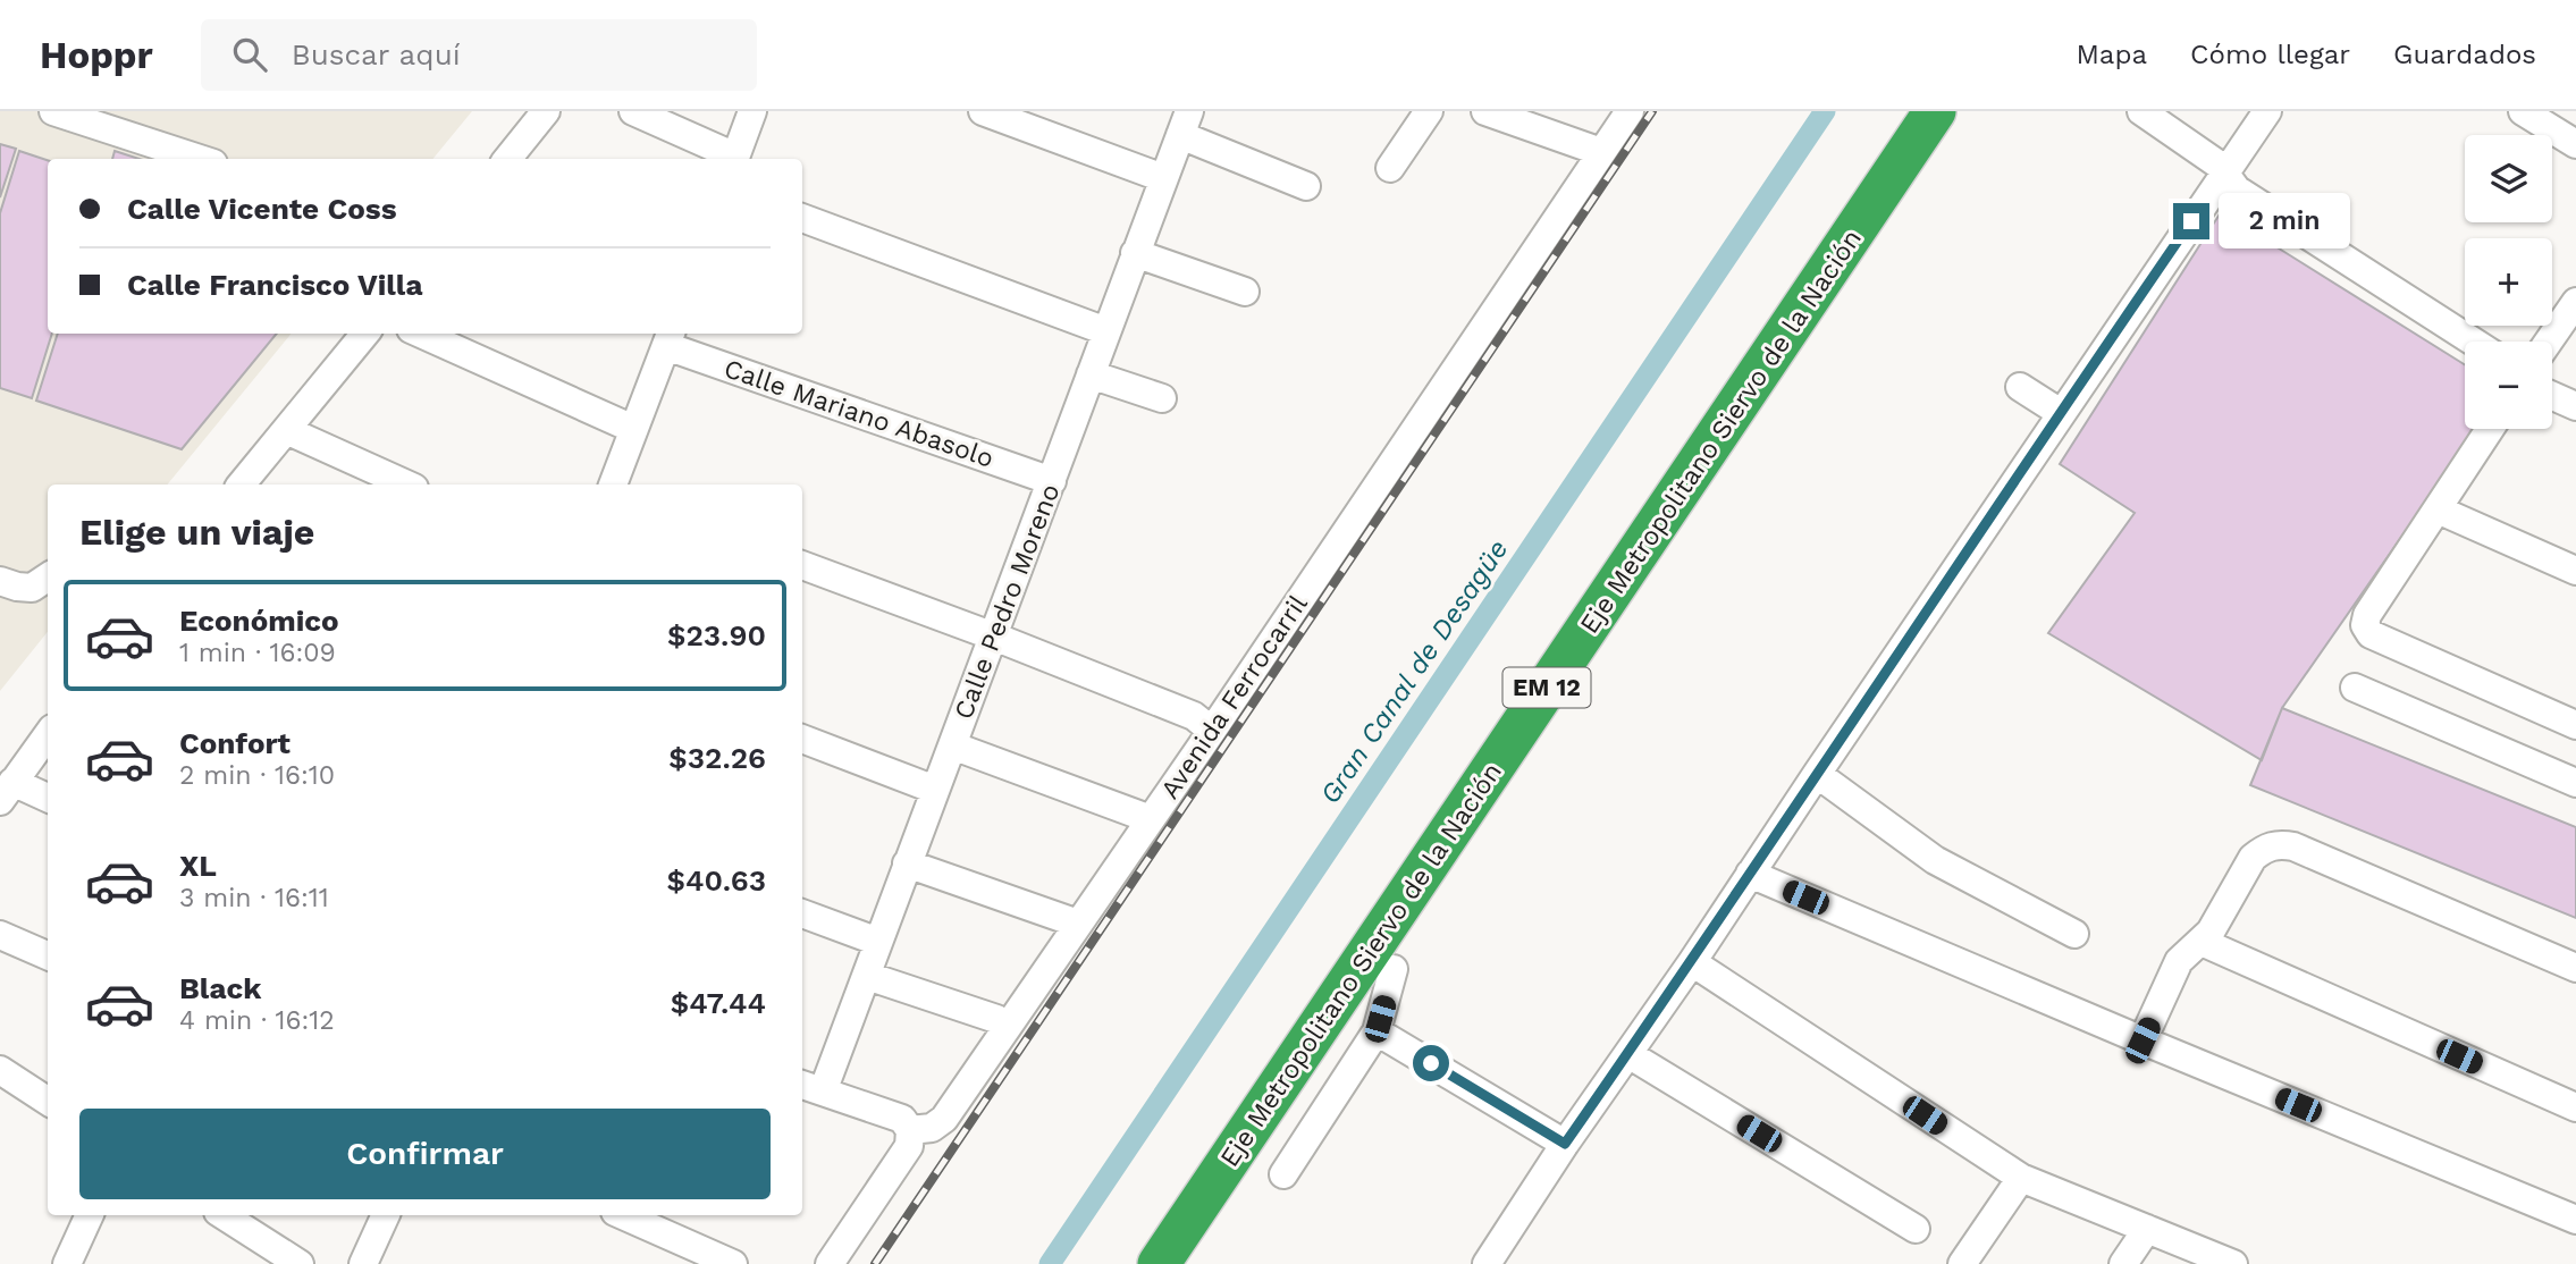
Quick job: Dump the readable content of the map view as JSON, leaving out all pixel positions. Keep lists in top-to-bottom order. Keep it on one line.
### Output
{"streets":{"highway":["Eje Metropolitano Siervo de la Nación","EM 12"],"street":["Calle Mariano Abasolo","Calle Pedro Moreno","Avenida Ferrocarril"]},"crossings":[["Calle Mariano Abasolo","Calle Pedro Moreno"]],"water":["Gran Canal de Desagüe"],"page":{"header":"Hoppr","search":"Buscar aquí","nav":["Mapa","Cómo llegar","Guardados"],"map_buttons":["+","−"],"banner":["Calle Vicente Coss","Calle Francisco Villa"],"bubble":"2 min","heading":"Elige un viaje","list":[{"name":"Económico","note":"1 min · 16:09","value":"$23.90"},{"name":"Confort","note":"2 min · 16:10","value":"$32.26"},{"name":"XL","note":"3 min · 16:11","value":"$40.63"},{"name":"Black","note":"4 min · 16:12","value":"$47.44"}],"buttons":"Confirmar"}}
